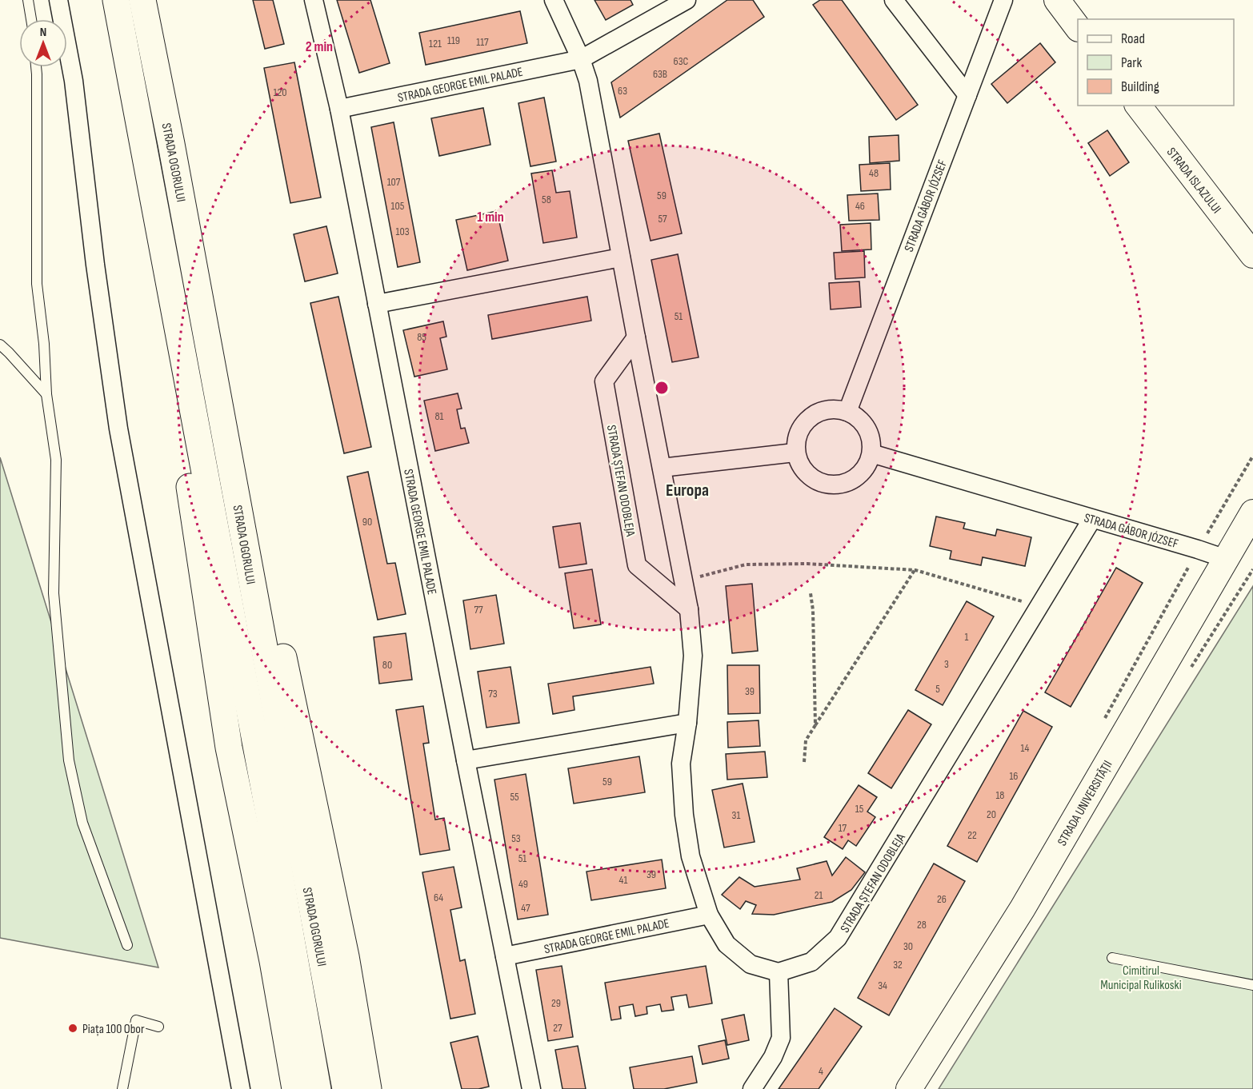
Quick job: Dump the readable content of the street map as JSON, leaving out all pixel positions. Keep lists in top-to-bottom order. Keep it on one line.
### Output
{"streets":{"highway":["STRADA OGORULUI"],"main road":["STRADA ISLAZULUI","STRADA UNIVERSITĂȚII"],"street":["STRADA GEORGE EMIL PALADE","STRADA GÁBOR JÓZSEF","STRADA ȘTEFAN ODOBLEJA"]},"crossings":[["STRADA GÁBOR JÓZSEF","STRADA ȘTEFAN ODOBLEJA"],["STRADA GÁBOR JÓZSEF","STRADA UNIVERSITĂȚII"]],"districts":["Europa"],"parks":["Cimitirul Municipal Rulikoski"],"places":["Piața 100 Obor"],"house_numbers":["119","117","121","63C","63B","63","120","48","107","59","58","105","46","57","103","51","85","81","90","77","1","3","80","5","39","73","14","16","59","18","55","15","20","31","17","22","53","51","39","41","49","21","64","26","47","28","30","32","34","29","27","4"],"legend":["Road","Park","Building"],"north":"top","rings":["2 min","1 min"]}
